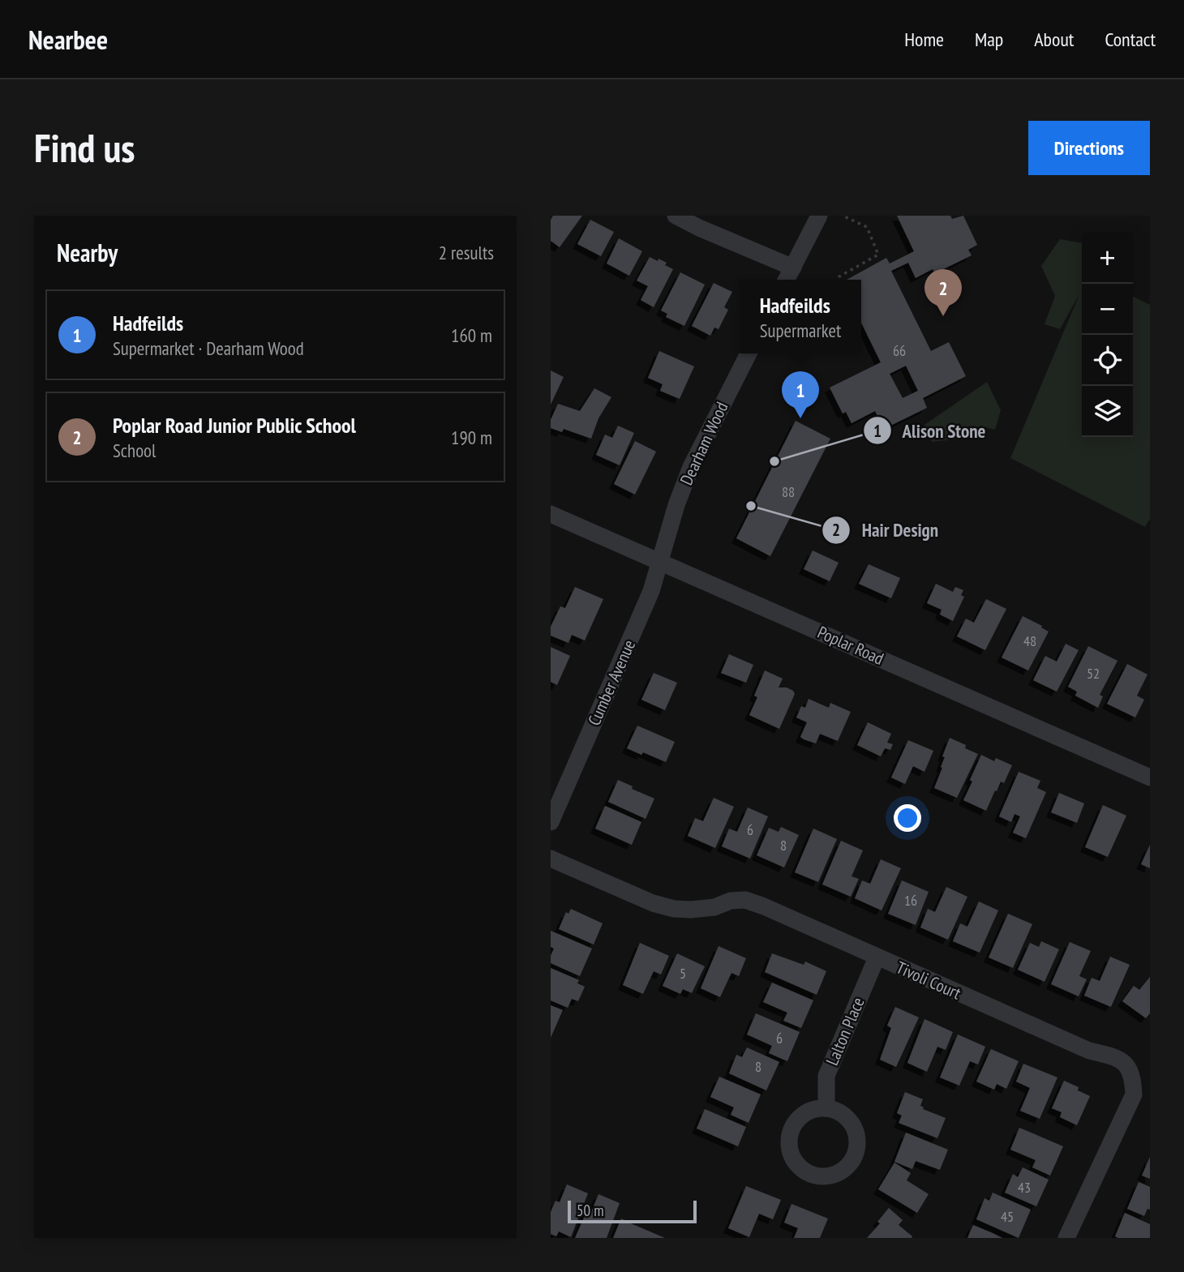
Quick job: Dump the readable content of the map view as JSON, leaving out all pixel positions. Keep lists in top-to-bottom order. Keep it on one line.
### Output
{"streets":{"street":["Dearham Wood","Poplar Road","Cumber Avenue","Tivoli Court","Lalton Place"]},"crossings":[["Dearham Wood","Cumber Avenue"],["Poplar Road","Cumber Avenue"],["Tivoli Court","Lalton Place"]],"places":["Alison Stone","Hair Design"],"house_numbers":["66","88","48","52","6","8","16","5","6","8","43","45"],"scale_bar":"50 m","page":{"header":"Nearbee","nav":["Home","Map","About","Contact"],"buttons":"Directions","title":"Find us","heading":["Nearby","2 results"],"map_buttons":["+","−"],"pins":["2","1"],"popup":["Hadfeilds","Supermarket"],"list":[{"mark":"1","name":"Hadfeilds","note":"Supermarket · Dearham Wood","value":"160 m"},{"mark":"2","name":"Poplar Road Junior Public School","note":"School","value":"190 m"}],"scale":"50 m"}}
